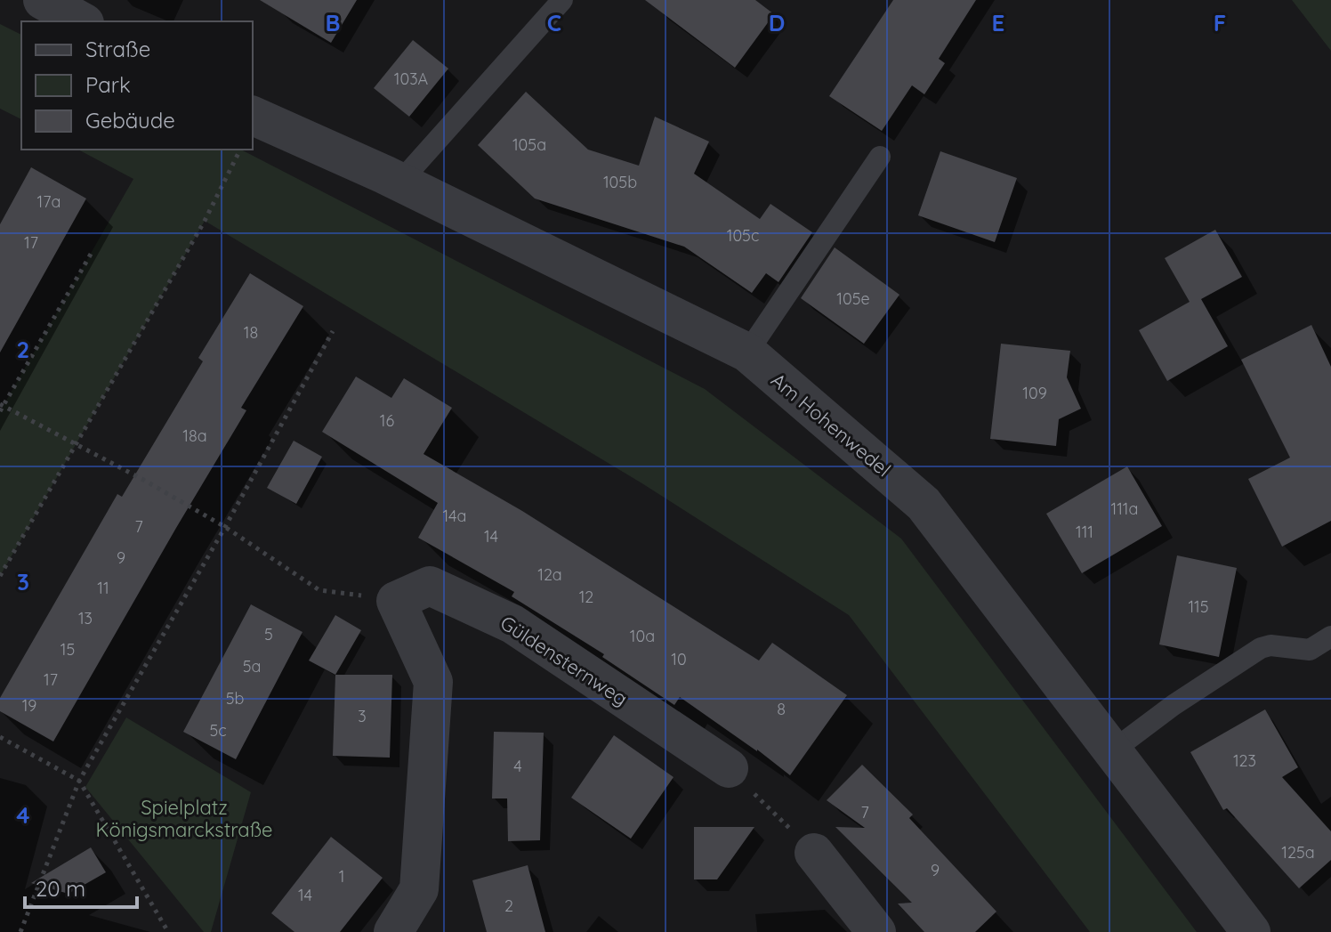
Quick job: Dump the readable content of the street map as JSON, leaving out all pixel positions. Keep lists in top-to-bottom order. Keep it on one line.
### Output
{"streets":{"street":["Am Hohenwedel","Güldensternweg"]},"parks":["Spielplatz Königsmarckstraße"],"house_numbers":["103A","105a","105b","17a","105c","17","105e","18","109","16","18a","111a","14a","7","111","14","9","12a","11","12","115","13","5","10a","15","10","5a","17","5b","19","8","3","5c","123","4","7","125a","9","1","14","2"],"legend":["Straße","Park","Gebäude"],"scale_bar":"20 m","grid":{"columns":["B","C","D","E","F"],"rows":["2","3","4"]}}
